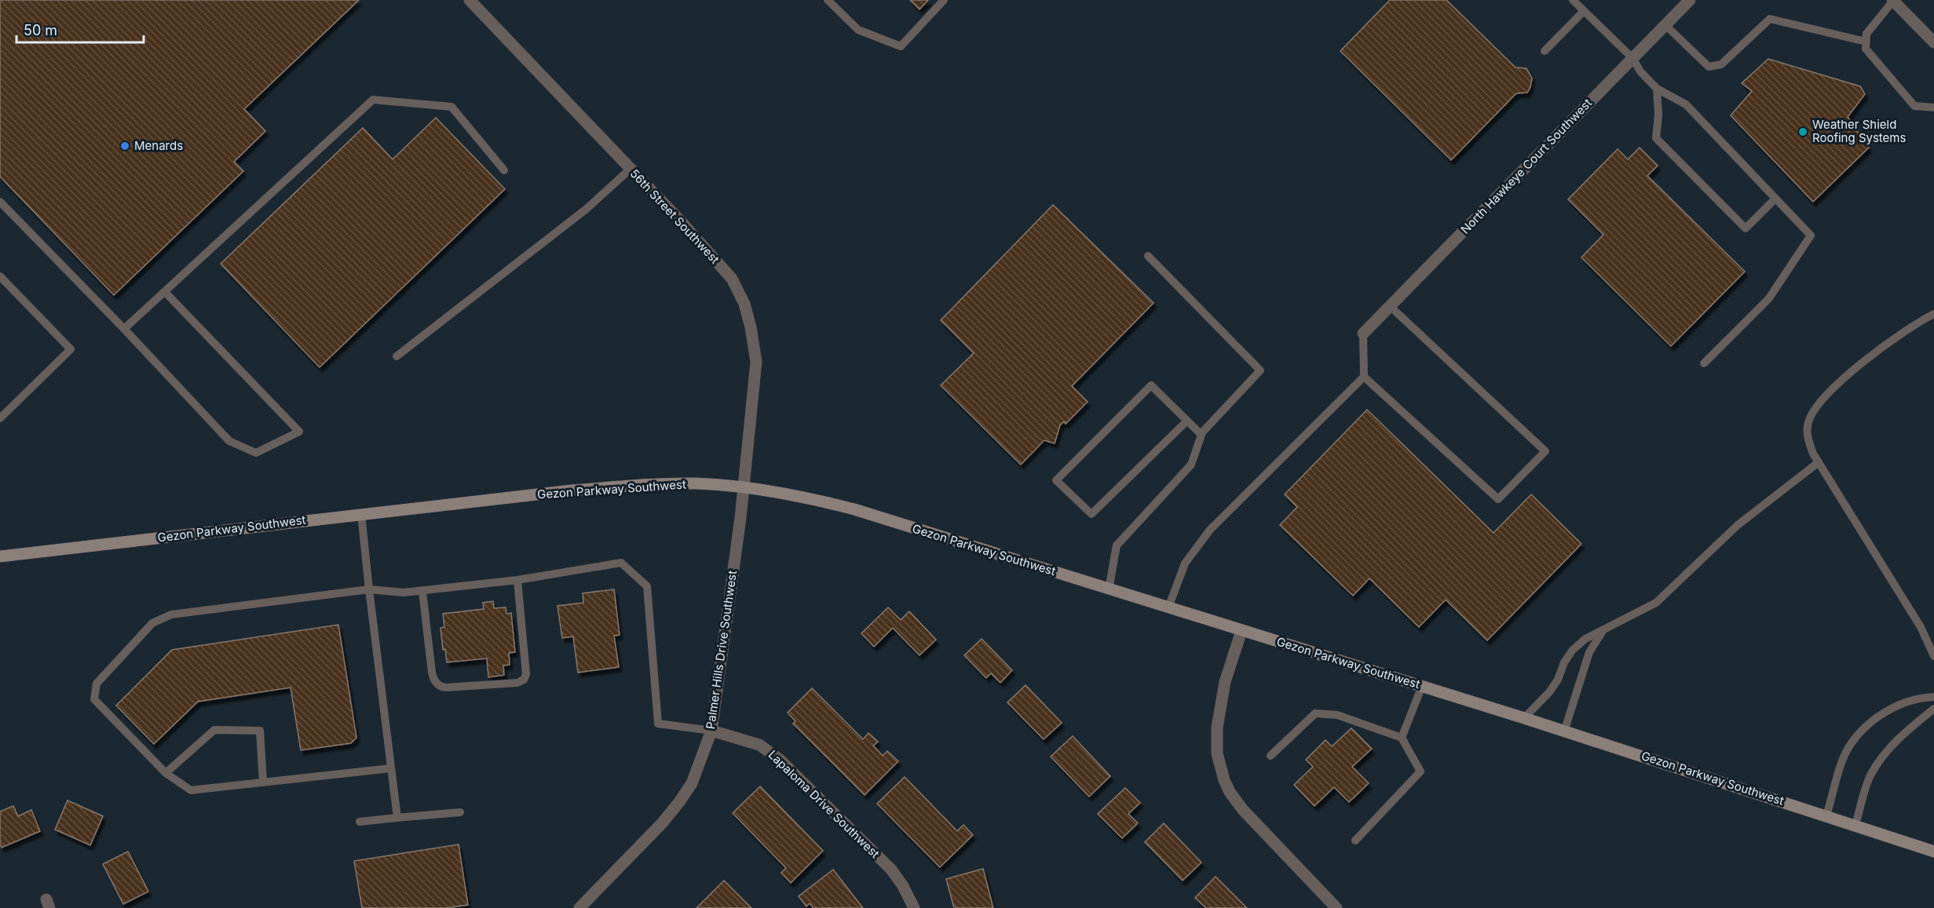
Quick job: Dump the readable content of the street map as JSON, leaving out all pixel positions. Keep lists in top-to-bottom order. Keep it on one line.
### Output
{"streets":{"main road":["Gezon Parkway Southwest"],"street":["North Hawkeye Court Southwest","56th Street Southwest","Palmer Hills Drive Southwest","Lapaloma Drive Southwest"]},"crossings":[["56th Street Southwest","Gezon Parkway Southwest"],["56th Street Southwest","Palmer Hills Drive Southwest"],["Gezon Parkway Southwest","Palmer Hills Drive Southwest"],["Palmer Hills Drive Southwest","Lapaloma Drive Southwest"]],"places":["Weather Shield Roofing Systems","Menards"],"scale_bar":"50 m"}
